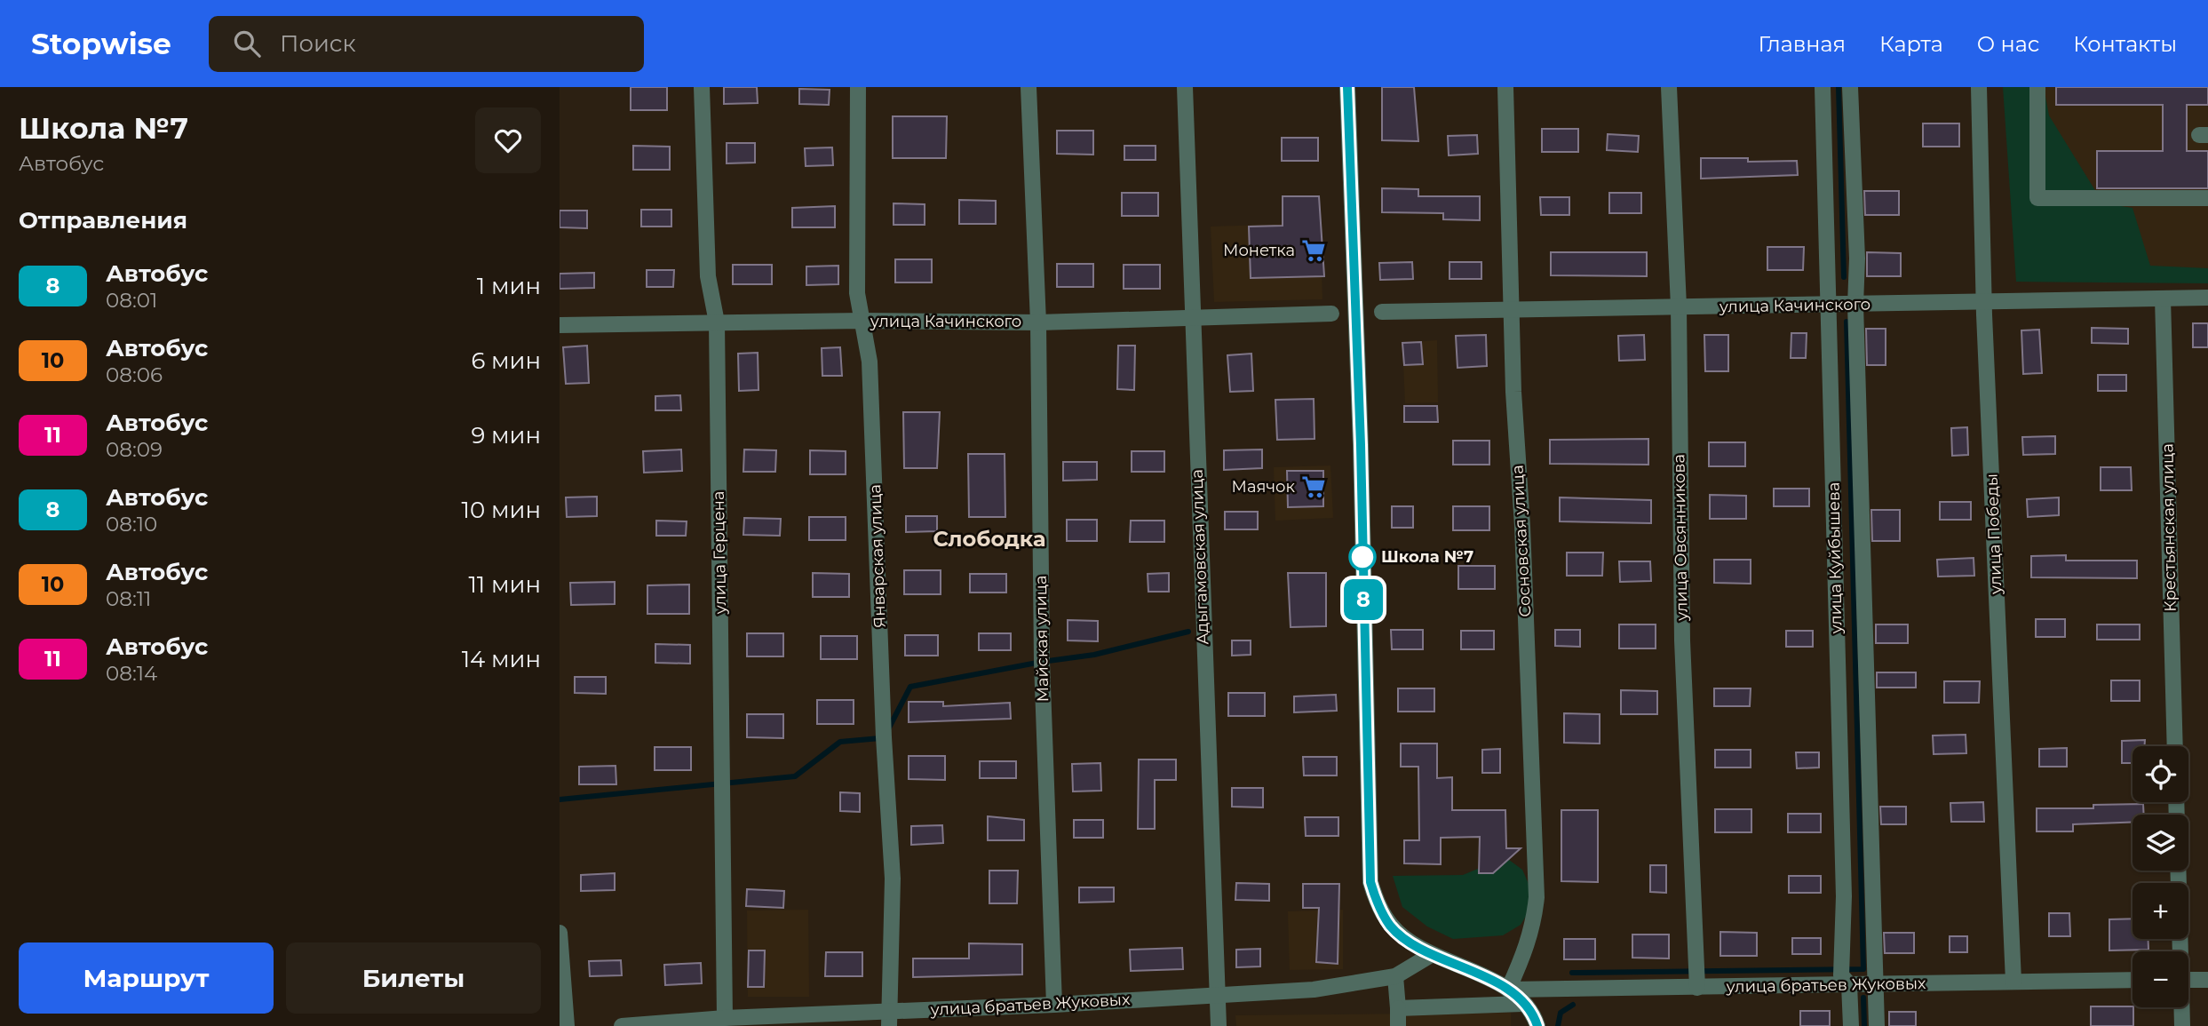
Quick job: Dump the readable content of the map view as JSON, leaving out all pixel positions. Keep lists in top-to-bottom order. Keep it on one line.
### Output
{"streets":{"street":["улица Качинского","Крестьянская улица","улица Победы","улица Овсянникова","Сосновская улица","улица Герцена","Январская улица","Адыгамовская улица","улица Куйбышева","Майская улица","улица братьев Жуковых"]},"crossings":[["улица Качинского","Крестьянская улица"],["улица Качинского","улица Победы"],["улица Качинского","улица Овсянникова"],["улица Качинского","Сосновская улица"],["улица Качинского","улица Герцена"],["улица Качинского","Январская улица"],["улица Качинского","Адыгамовская улица"],["улица Качинского","улица Куйбышева"],["улица Качинского","Майская улица"],["улица Победы","улица братьев Жуковых"],["улица Овсянникова","улица братьев Жуковых"],["Сосновская улица","улица братьев Жуковых"],["улица Герцена","улица братьев Жуковых"],["Январская улица","улица братьев Жуковых"],["Адыгамовская улица","улица братьев Жуковых"],["улица Куйбышева","улица братьев Жуковых"],["Майская улица","улица братьев Жуковых"]],"districts":["Слободка"],"places":{"supermarket":["Монетка","Маячок"],"other":["Школа №7"]},"lines":["bus line 8"],"page":{"header":"Stopwise","search":"Поиск","nav":["Главная","Карта","О нас","Контакты"],"heading":[["Школа №7","Автобус"],"Отправления"],"on_map":"8","list":[{"mark":"8","name":"Автобус","note":"08:01","value":"1 мин"},{"mark":"10","name":"Автобус","note":"08:06","value":"6 мин"},{"mark":"11","name":"Автобус","note":"08:09","value":"9 мин"},{"mark":"8","name":"Автобус","note":"08:10","value":"10 мин"},{"mark":"10","name":"Автобус","note":"08:11","value":"11 мин"},{"mark":"11","name":"Автобус","note":"08:14","value":"14 мин"}],"map_buttons":["+","−"],"buttons":["Маршрут","Билеты"]}}
